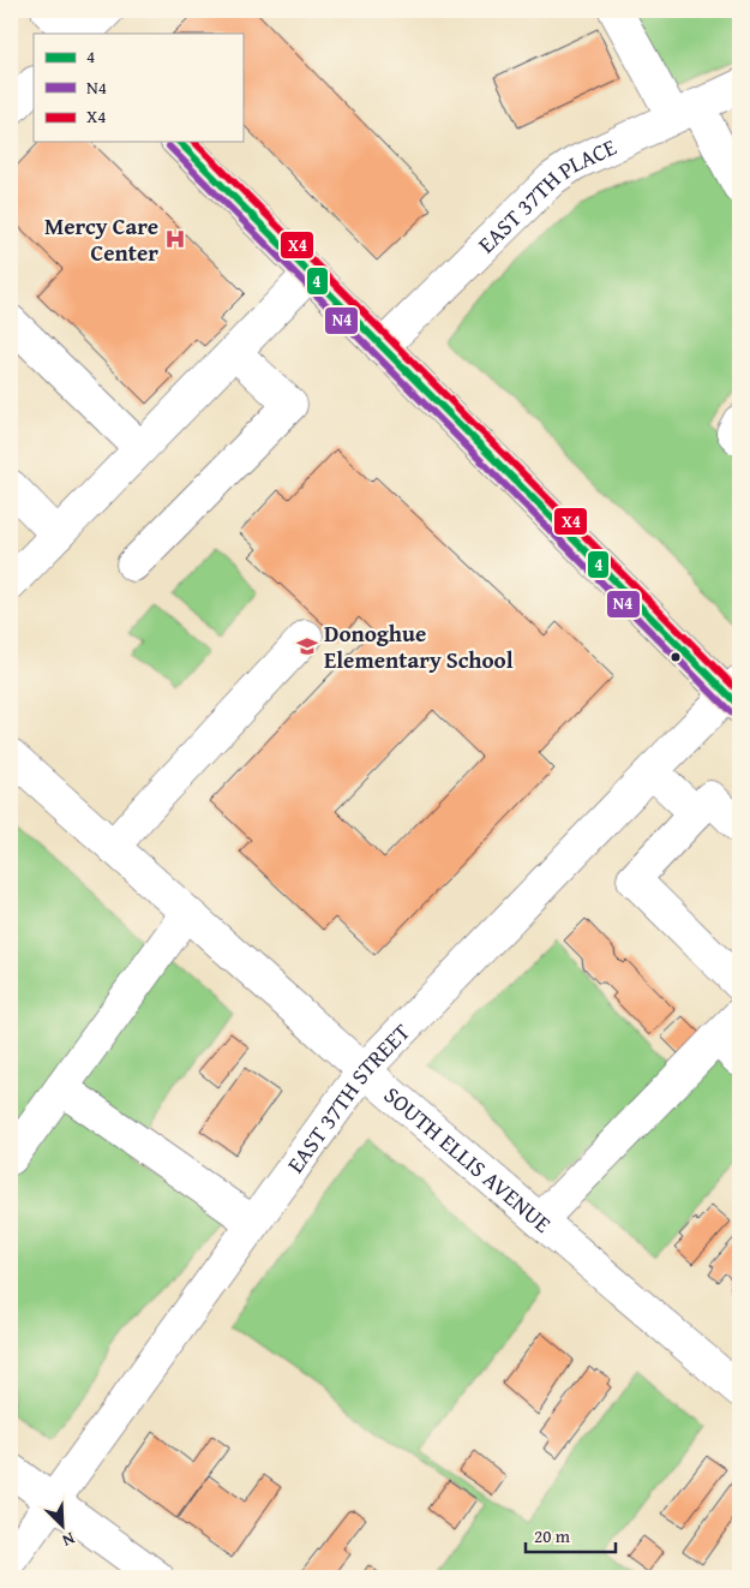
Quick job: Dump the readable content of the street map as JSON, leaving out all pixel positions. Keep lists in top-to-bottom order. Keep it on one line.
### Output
{"streets":{"street":["EAST 37TH PLACE","EAST 37TH STREET","SOUTH ELLIS AVENUE"]},"crossings":[["EAST 37TH STREET","SOUTH ELLIS AVENUE"]],"places":{"hospital":["Mercy Care Center"],"school or university":["Donoghue Elementary School"]},"lines":["transit line 4","transit line X4","transit line N4"],"legend":["4","N4","X4"],"scale_bar":"20 m","north":"bottom right"}
